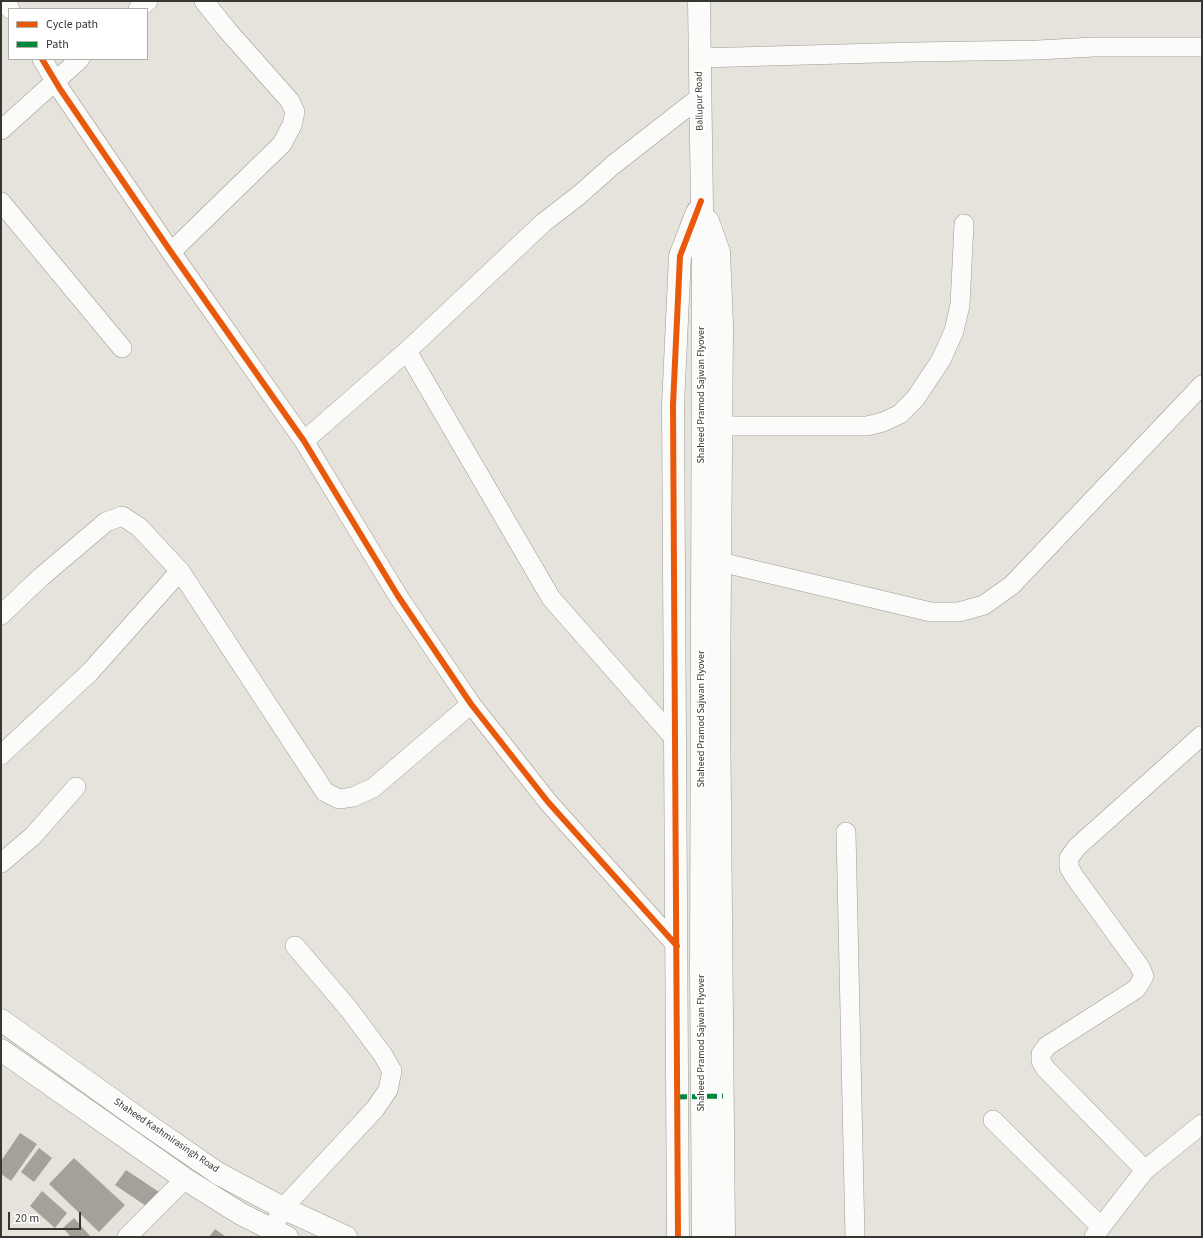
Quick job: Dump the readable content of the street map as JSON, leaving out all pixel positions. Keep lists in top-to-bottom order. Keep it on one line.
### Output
{"streets":{"street":["Ballupur Road","Shaheed Pramod Sajwan Flyover","Shaheed Kashmirasingh Road"]},"crossings":[["Ballupur Road","Shaheed Pramod Sajwan Flyover"]],"legend":["Cycle path","Path"],"scale_bar":"20 m"}
